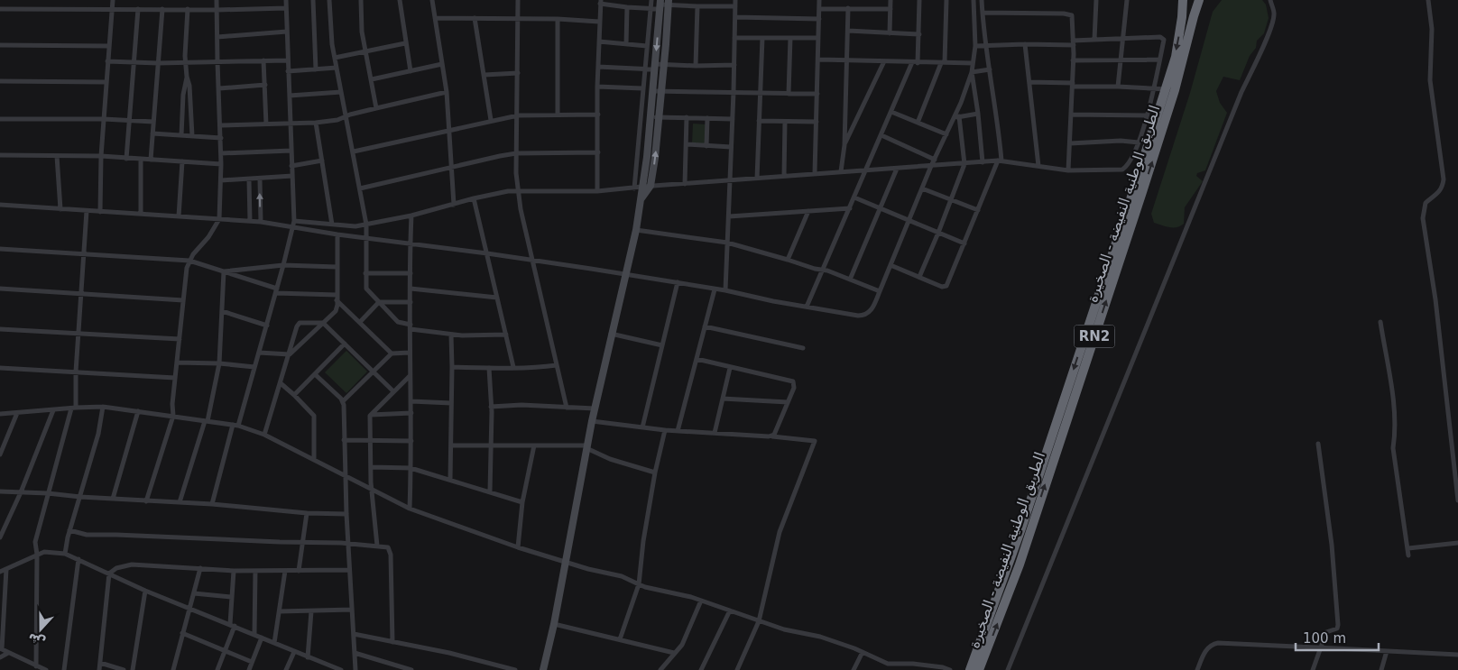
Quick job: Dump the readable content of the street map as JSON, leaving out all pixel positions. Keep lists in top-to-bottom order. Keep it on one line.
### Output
{"streets":{"highway":["الطريق الوطنية النفيضة - الصخيرة","RN2"]},"scale_bar":"100 m","north":"bottom"}
